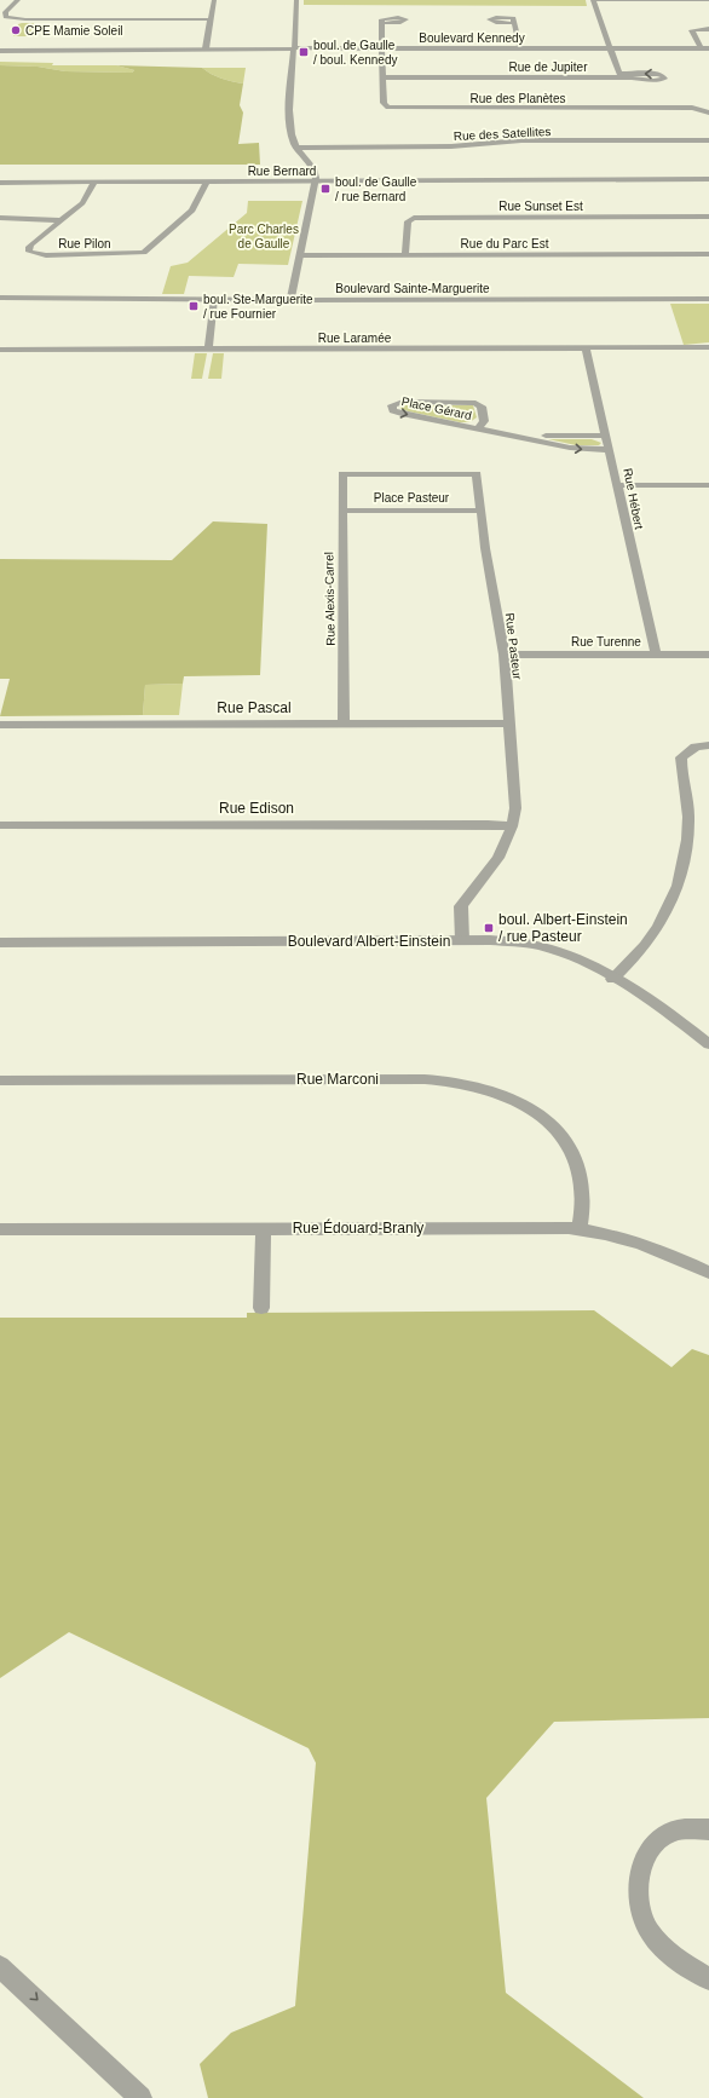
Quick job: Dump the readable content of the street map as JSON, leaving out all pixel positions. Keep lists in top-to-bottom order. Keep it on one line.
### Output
{"streets":{"street":["Boulevard Kennedy","Rue de Jupiter","Rue des Planètes","Rue des Satellites","Rue Bernard","Rue Sunset Est","Rue Pilon","Rue du Parc Est","Boulevard Sainte-Marguerite","Rue Laramée","Place Gérard","Place Pasteur","Rue Hébert","Rue Alexis-Carrel","Rue Turenne","Rue Pasteur","Rue Pascal","Rue Edison","Boulevard Albert-Einstein","Rue Marconi","Rue Édouard-Branly"]},"crossings":[["Boulevard Kennedy","Rue des Planètes"],["Rue de Jupiter","Rue des Planètes"],["Rue Bernard","Rue Pilon"],["Rue Sunset Est","Rue du Parc Est"],["Rue Laramée","Rue Hébert"],["Place Gérard","Rue Hébert"],["Place Pasteur","Rue Alexis-Carrel"],["Place Pasteur","Rue Pasteur"],["Rue Hébert","Rue Turenne"],["Rue Alexis-Carrel","Rue Pasteur"],["Rue Alexis-Carrel","Rue Pascal"],["Rue Turenne","Rue Pasteur"],["Rue Pasteur","Rue Pascal"],["Rue Pasteur","Rue Edison"],["Rue Pasteur","Boulevard Albert-Einstein"],["Rue Marconi","Rue Édouard-Branly"]],"parks":["Parc Charles de Gaulle"],"places":{"other":["CPE Mamie Soleil"],"transit":["boul. de Gaulle / boul. Kennedy","boul. de Gaulle / rue Bernard","boul. Ste-Marguerite / rue Fournier","boul. Albert-Einstein / rue Pasteur"]}}
